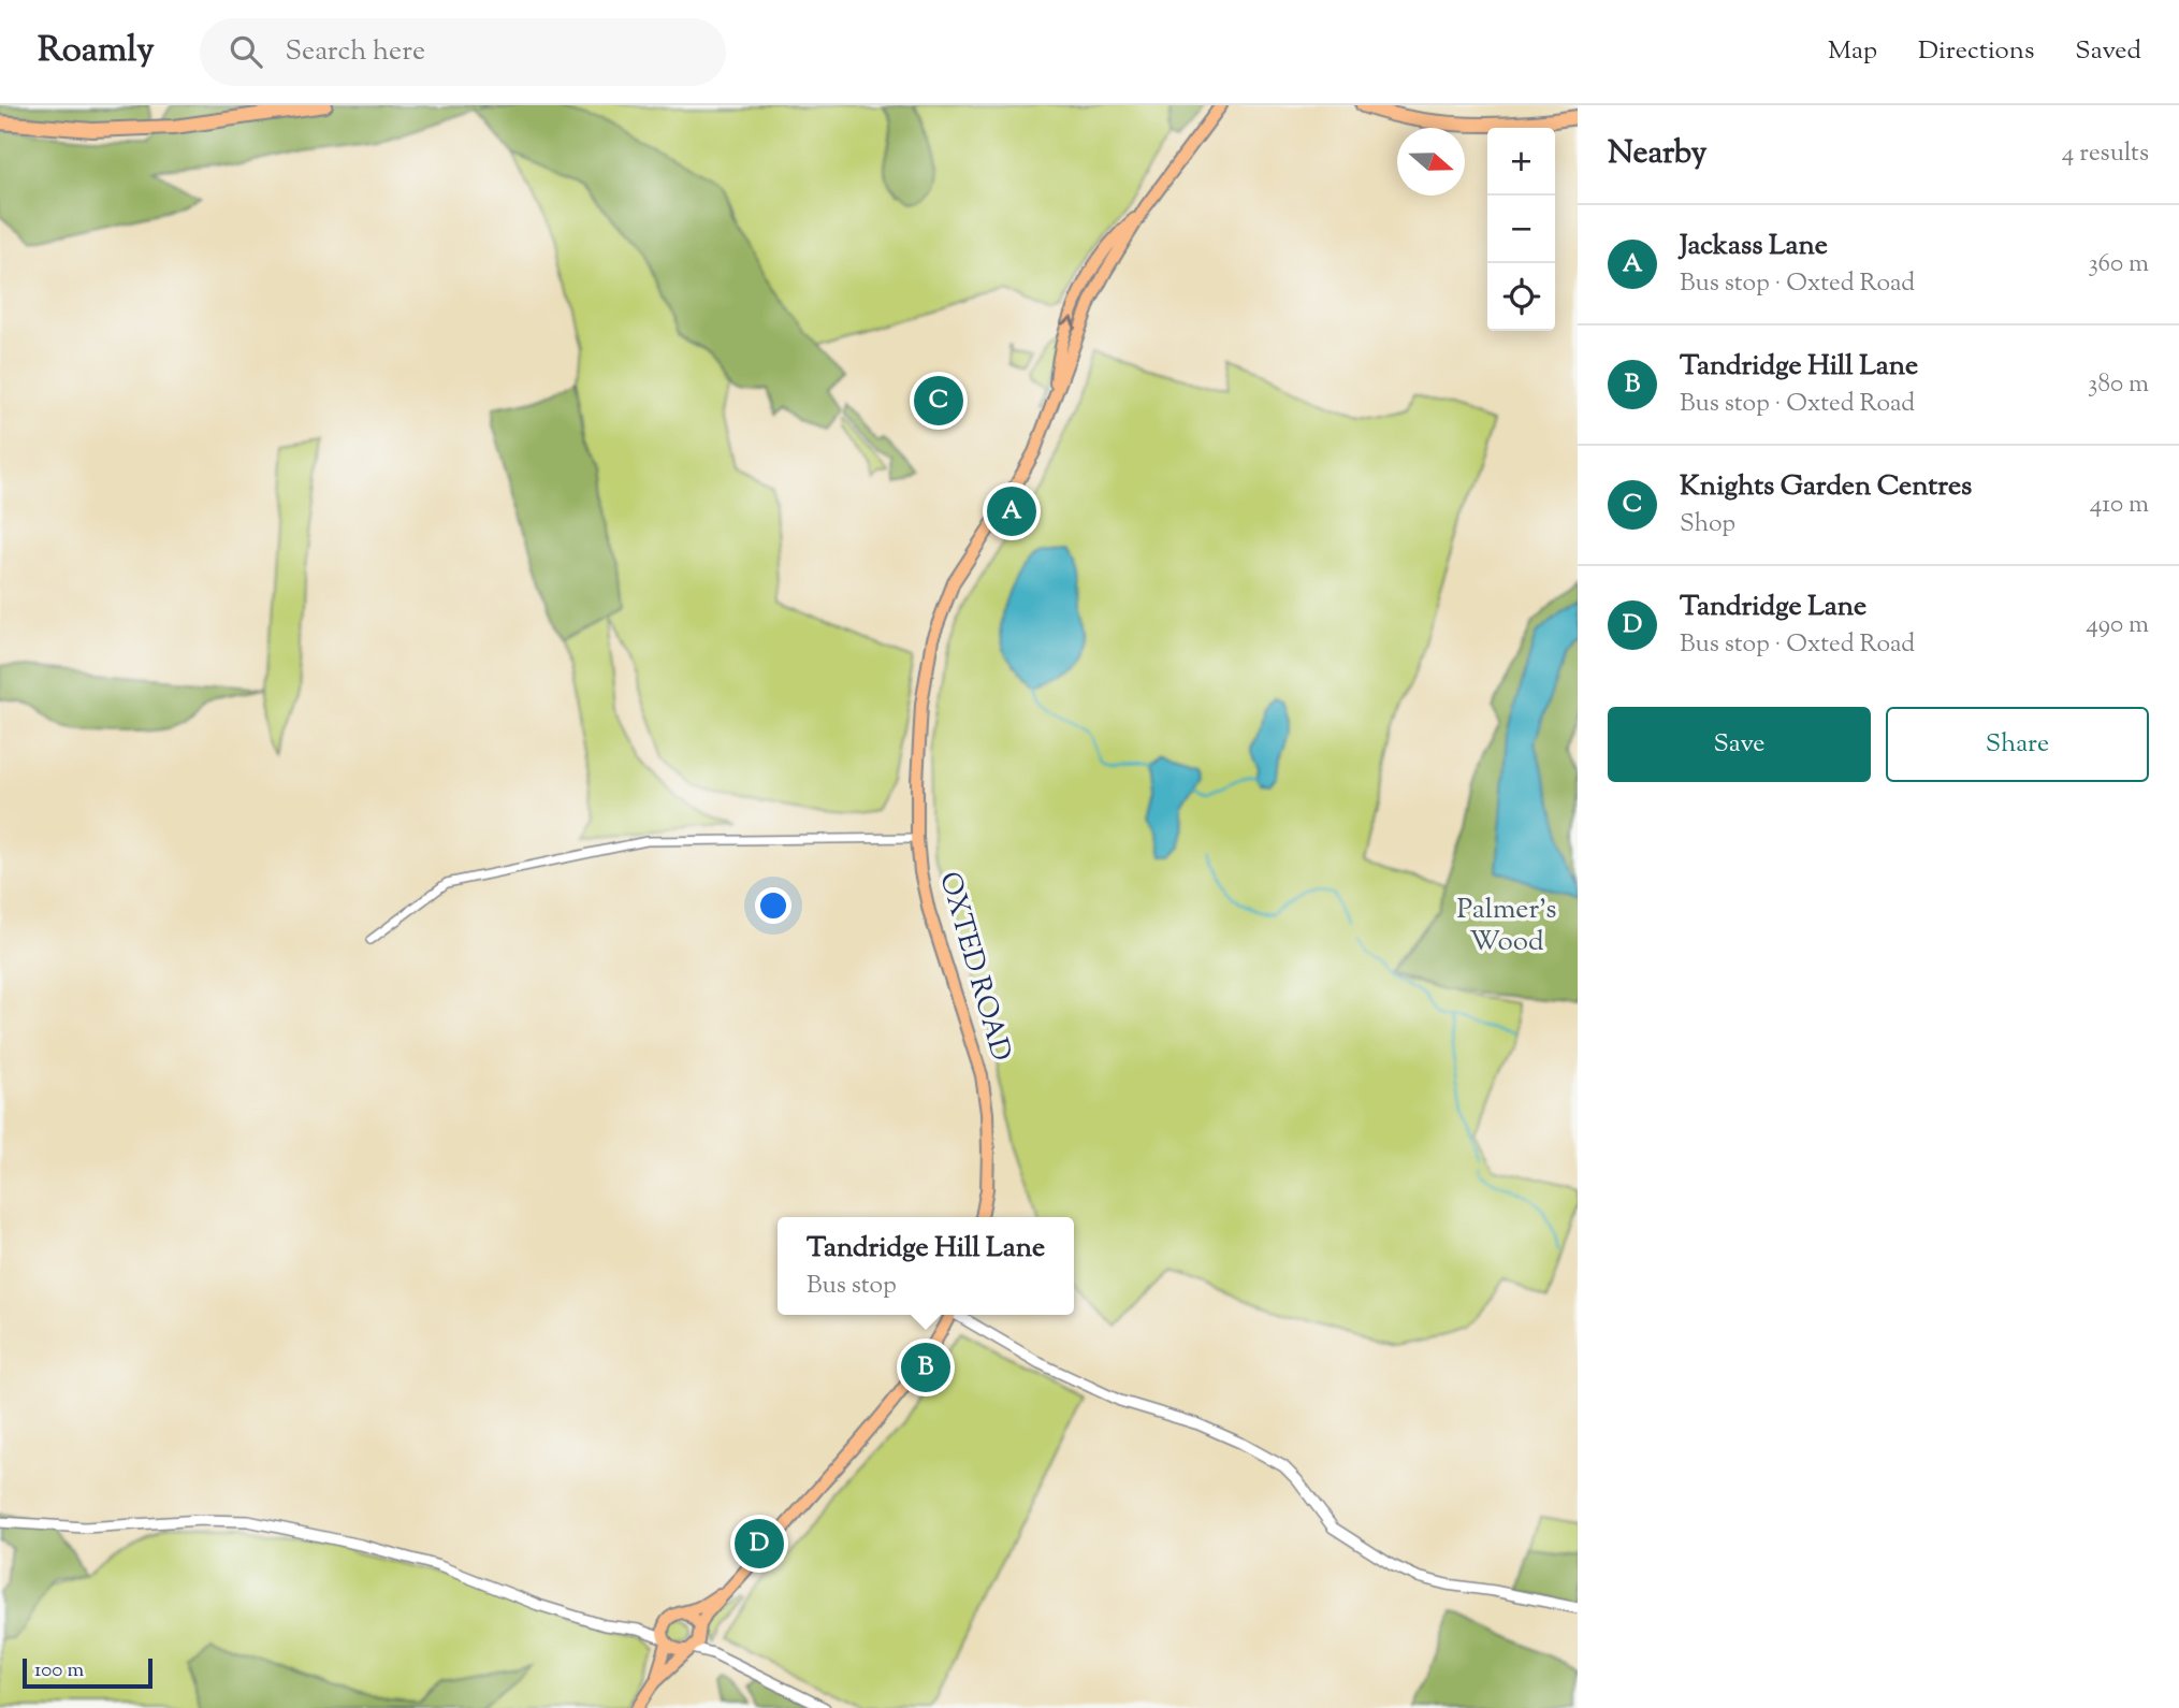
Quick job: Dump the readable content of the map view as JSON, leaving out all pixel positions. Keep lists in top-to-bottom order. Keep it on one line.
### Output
{"streets":{"main road":["OXTED ROAD"]},"parks":["Palmer's Wood"],"scale_bar":"100 m","north":"right","page":{"header":"Roamly","search":"Search here","nav":["Map","Directions","Saved"],"heading":["Nearby","4 results"],"map_buttons":["+","−"],"list":[{"mark":"A","name":"Jackass Lane","note":"Bus stop · Oxted Road","value":"360 m"},{"mark":"B","name":"Tandridge Hill Lane","note":"Bus stop · Oxted Road","value":"380 m"},{"mark":"C","name":"Knights Garden Centres","note":"Shop","value":"410 m"},{"mark":"D","name":"Tandridge Lane","note":"Bus stop · Oxted Road","value":"490 m"}],"pins":["C","A","B","D"],"buttons":["Save","Share"],"popup":["Tandridge Hill Lane","Bus stop"],"scale":"100 m"}}
